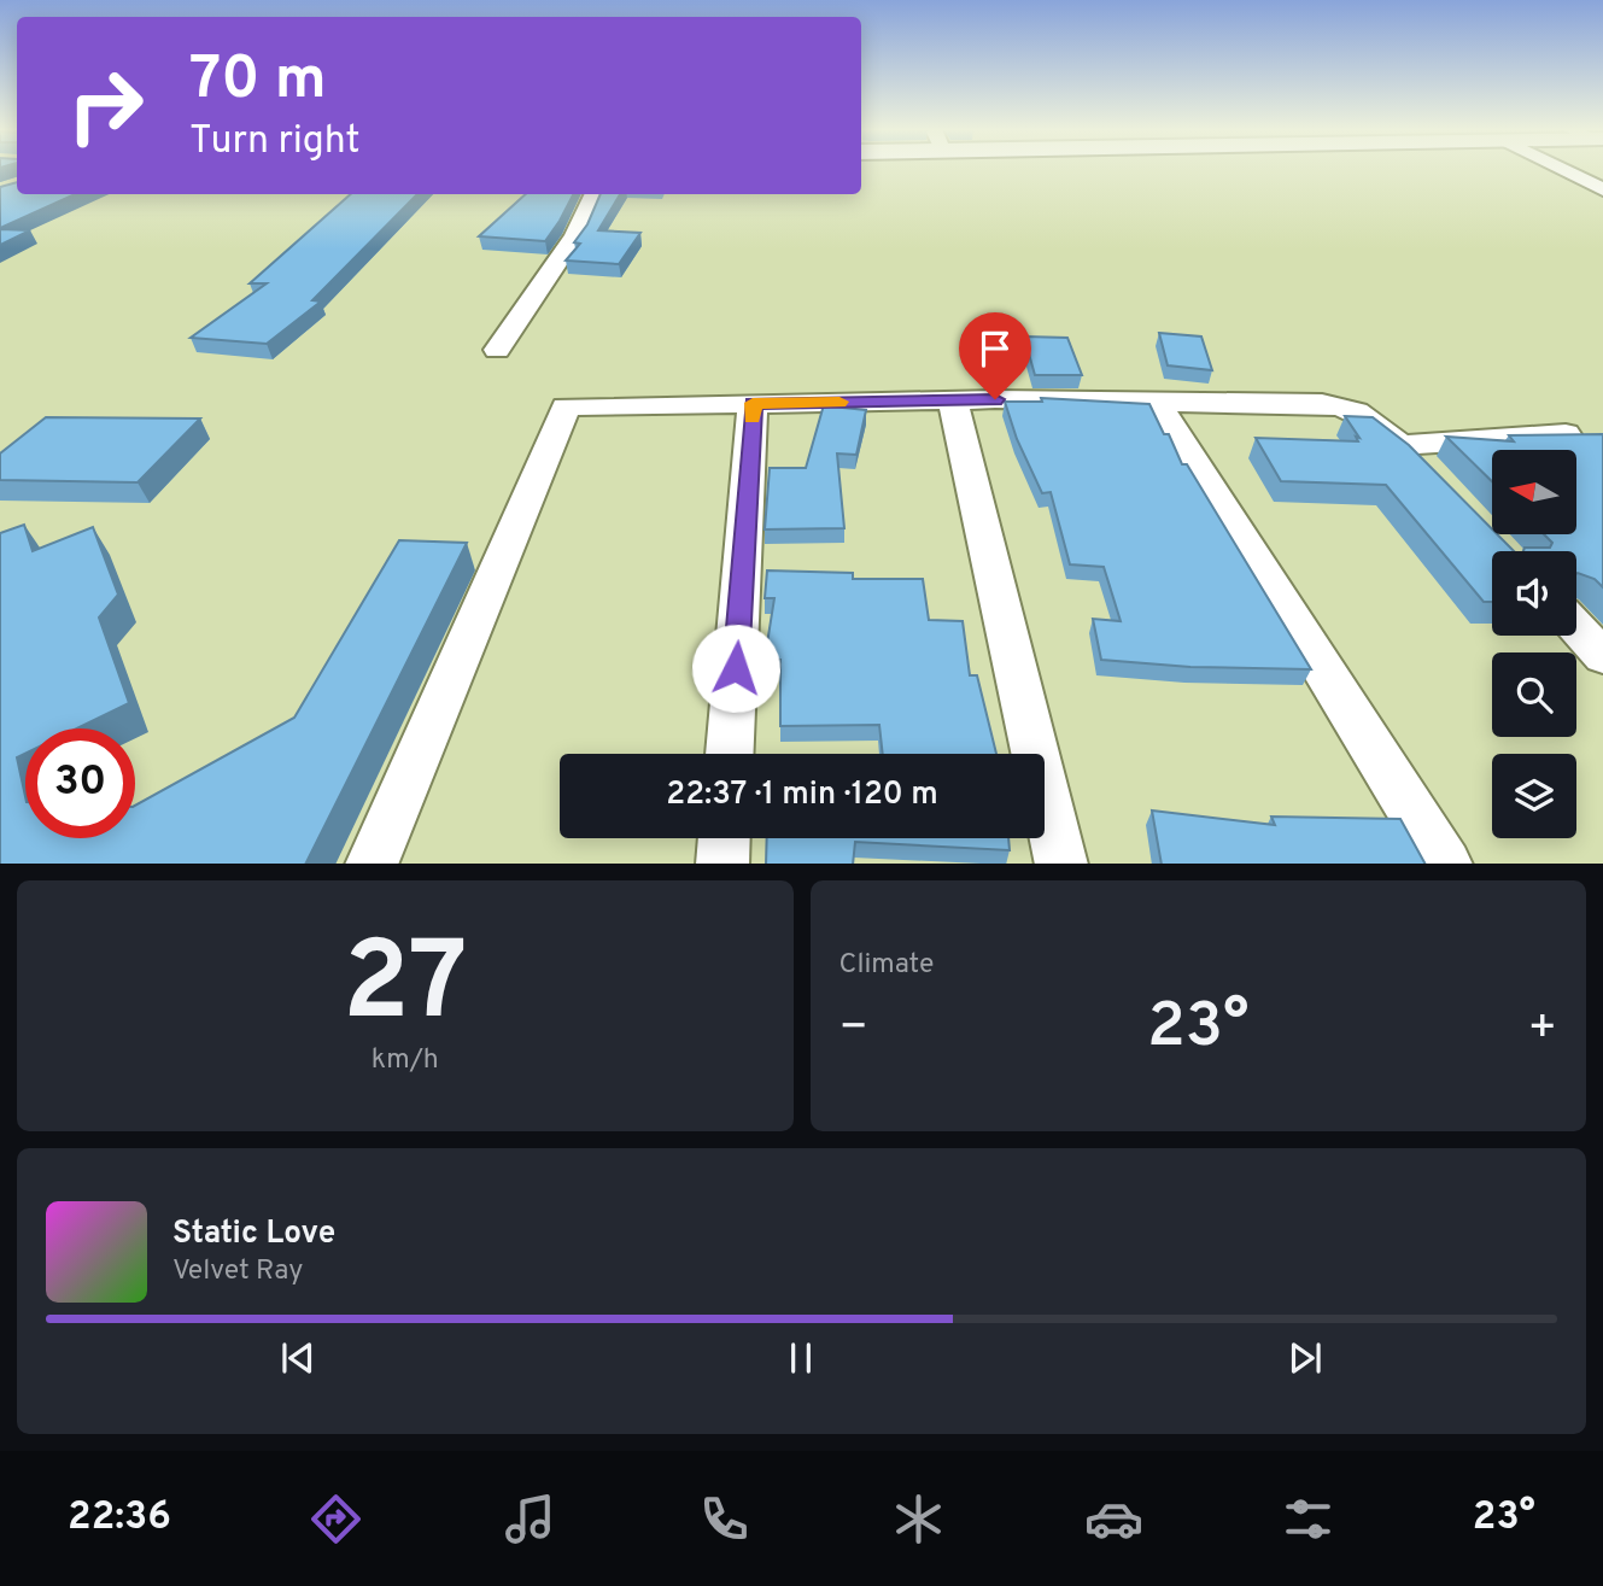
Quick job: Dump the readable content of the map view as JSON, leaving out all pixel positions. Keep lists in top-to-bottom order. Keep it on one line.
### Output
{"north":"left","page":{"turn":["70 m","Turn right"],"limit":"30","trip":"22:37 · 1 min · 120 m","tile":[["27","km/h"],"Climate"],"heat":["−","23°","+"],"song":["Static Love","Velvet Ray"],"tabs":["22:36","23°"]}}
